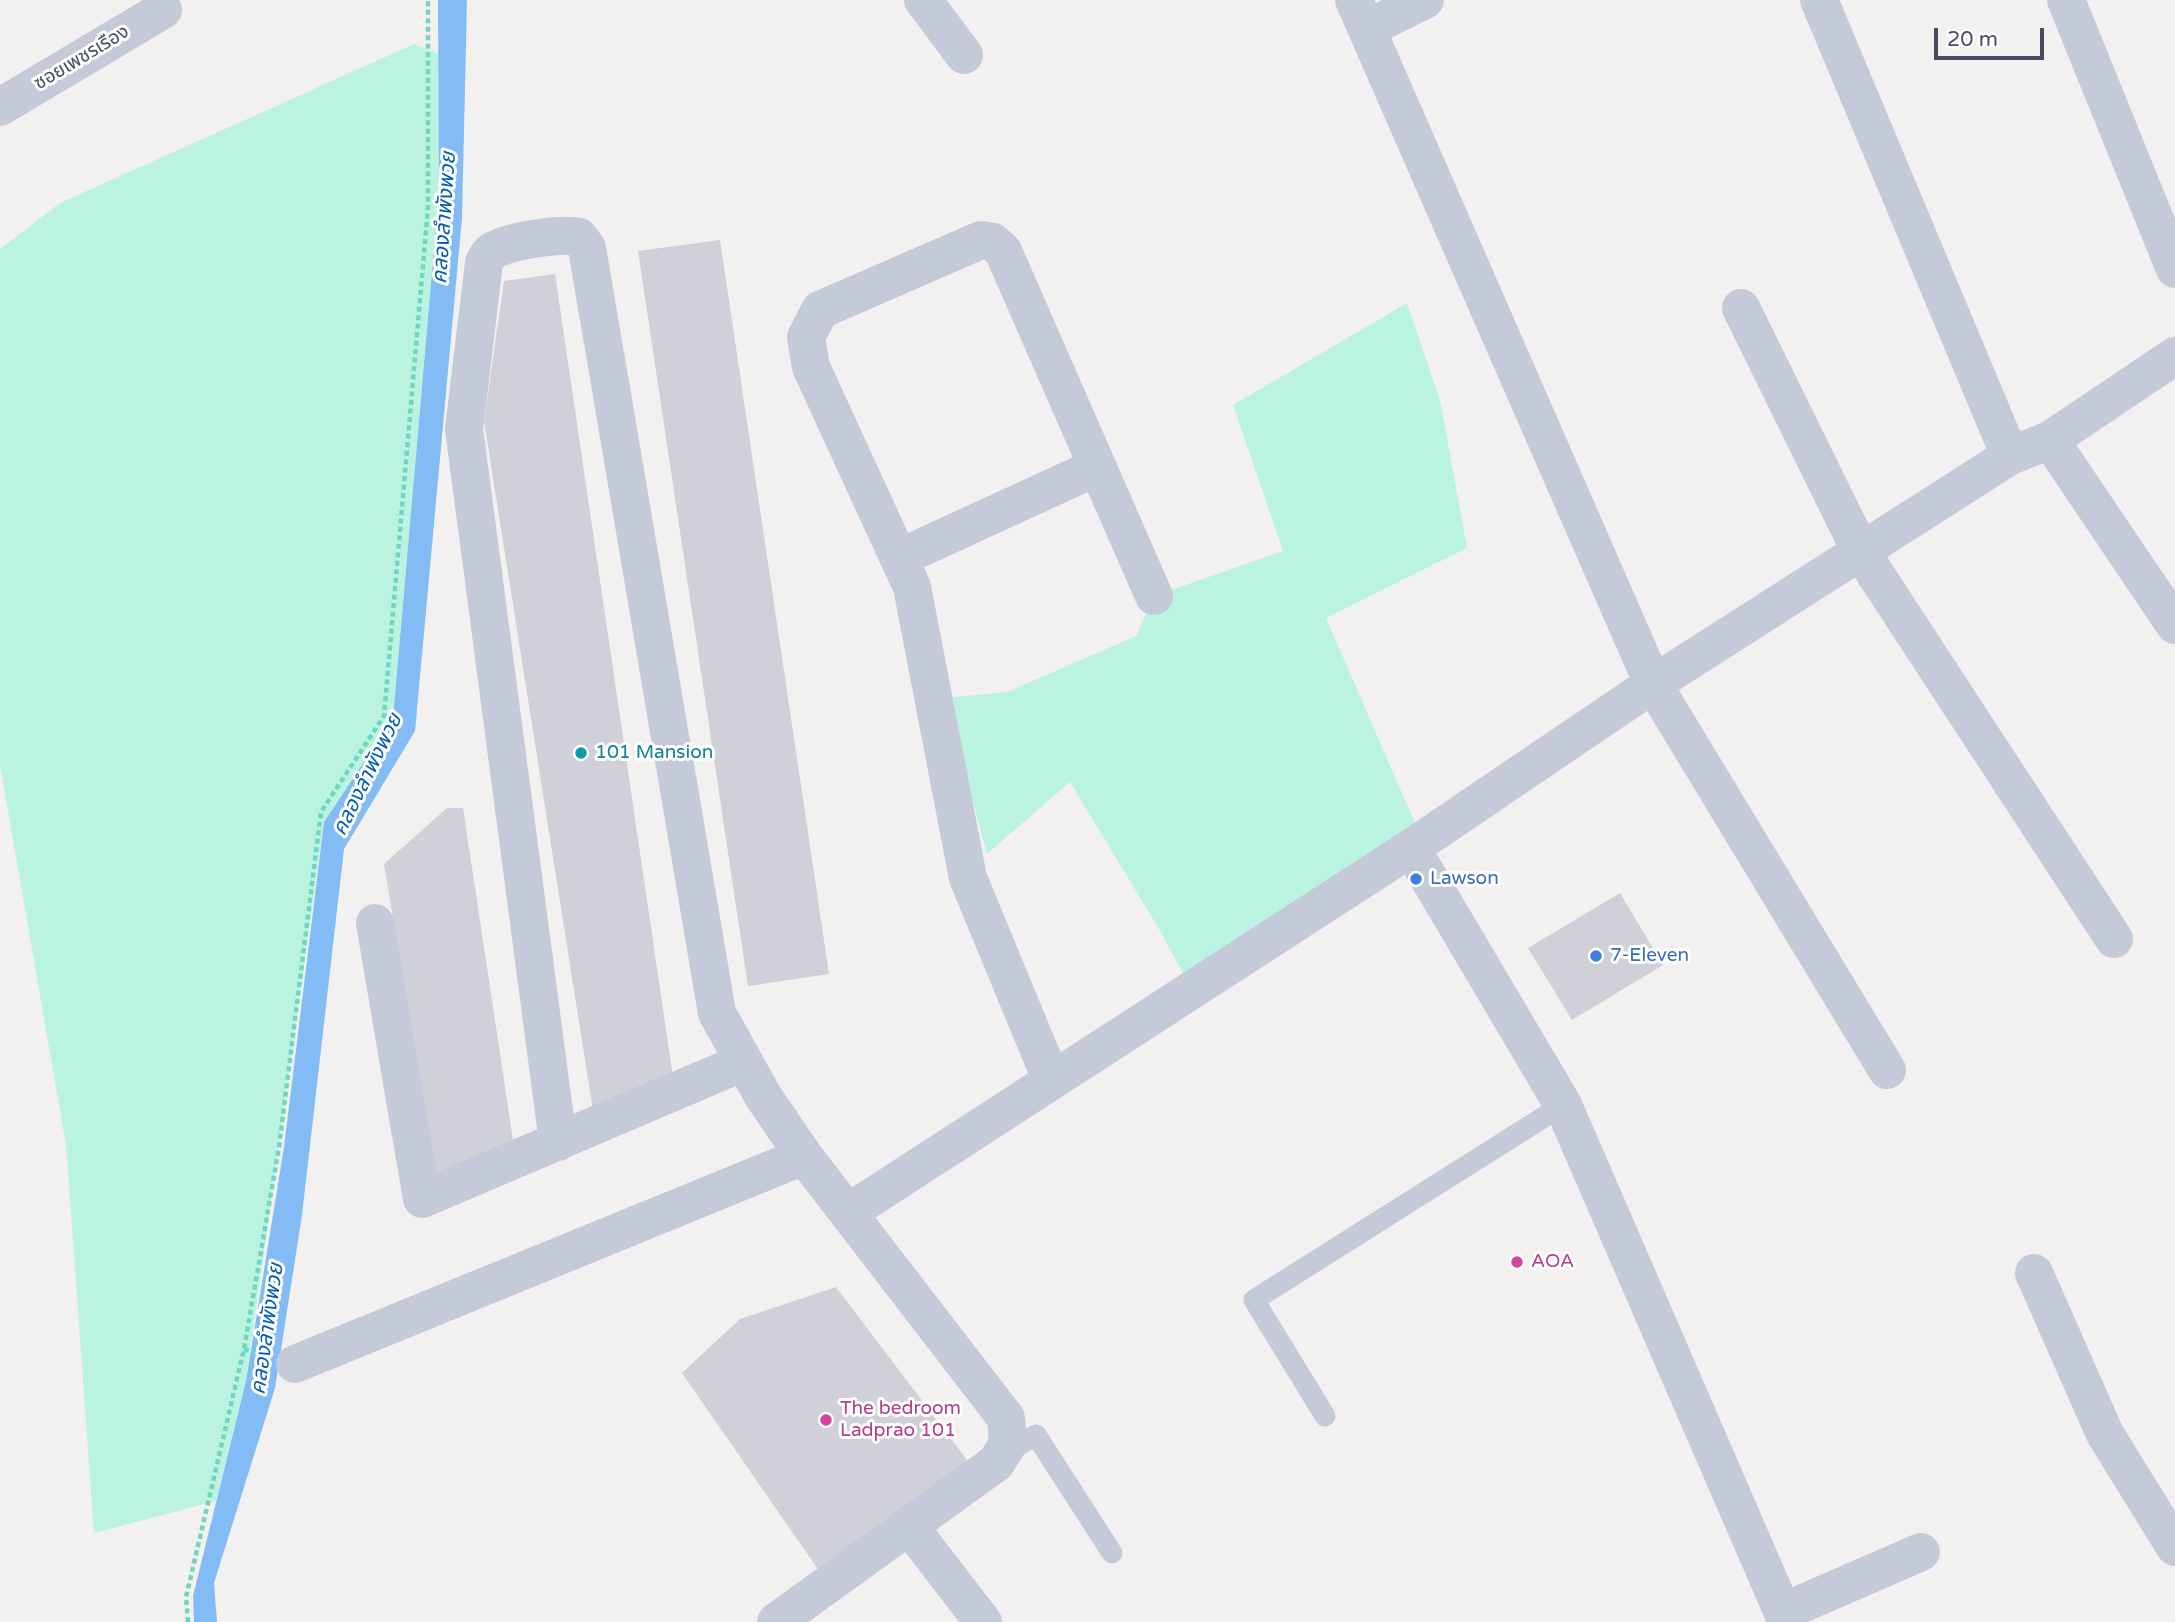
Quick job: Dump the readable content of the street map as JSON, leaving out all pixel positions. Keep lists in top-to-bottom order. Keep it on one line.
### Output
{"streets":{"street":["ซอยเพชรเรือง"]},"water":["คลองลำพังพวย"],"places":["101 Mansion","Lawson","7-Eleven","AOA","The bedroom Ladprao 101"],"scale_bar":"20 m"}
